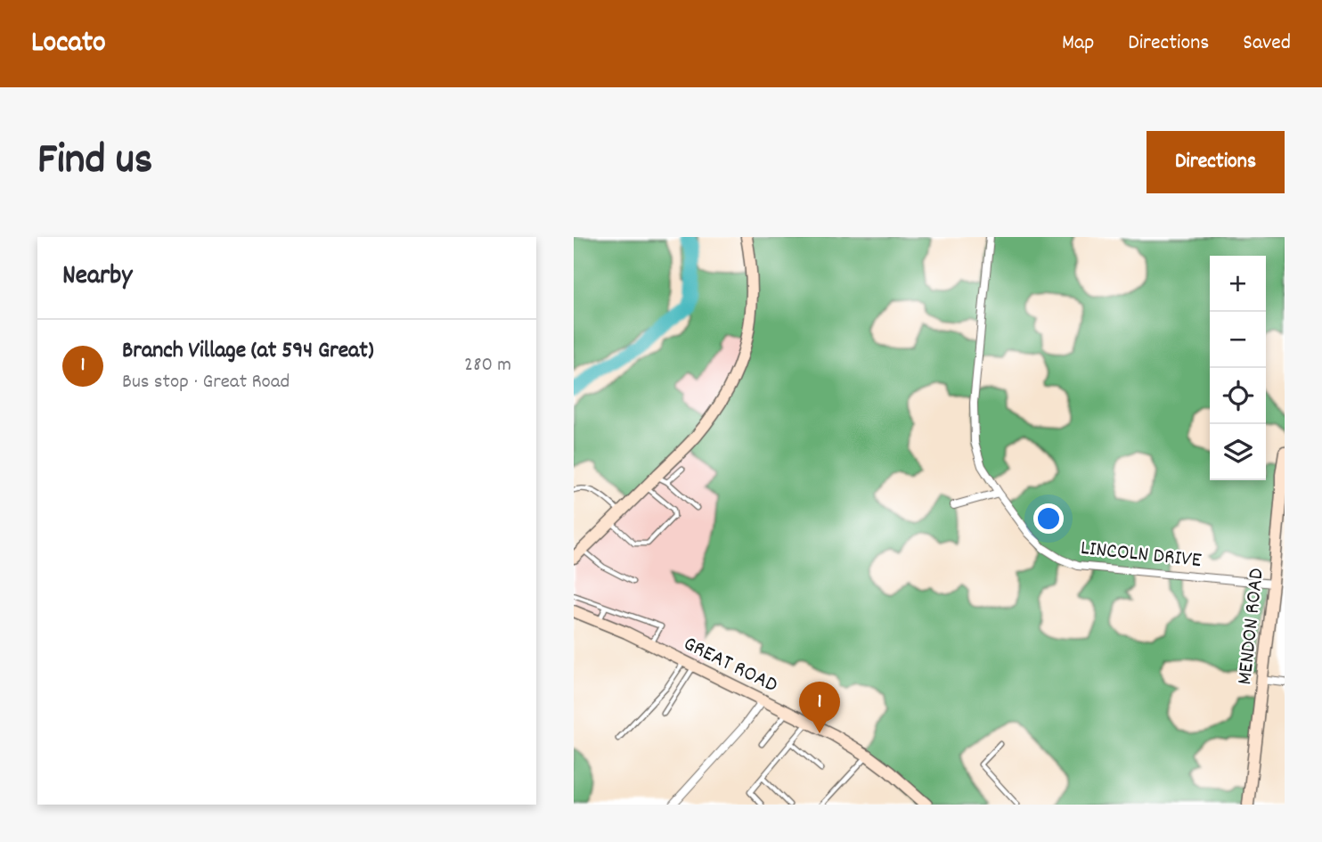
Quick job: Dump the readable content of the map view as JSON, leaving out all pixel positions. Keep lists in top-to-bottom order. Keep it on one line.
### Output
{"streets":{"main road":["MENDON ROAD","GREAT ROAD"],"street":["LINCOLN DRIVE"]},"crossings":[["LINCOLN DRIVE","MENDON ROAD"]],"page":{"header":"Locato","nav":["Map","Directions","Saved"],"title":"Find us","buttons":"Directions","heading":"Nearby","map_buttons":["+","−"],"list":[{"mark":"1","name":"Branch Village (at 594 Great)","note":"Bus stop · Great Road","value":"280 m"}],"pins":"1"}}
